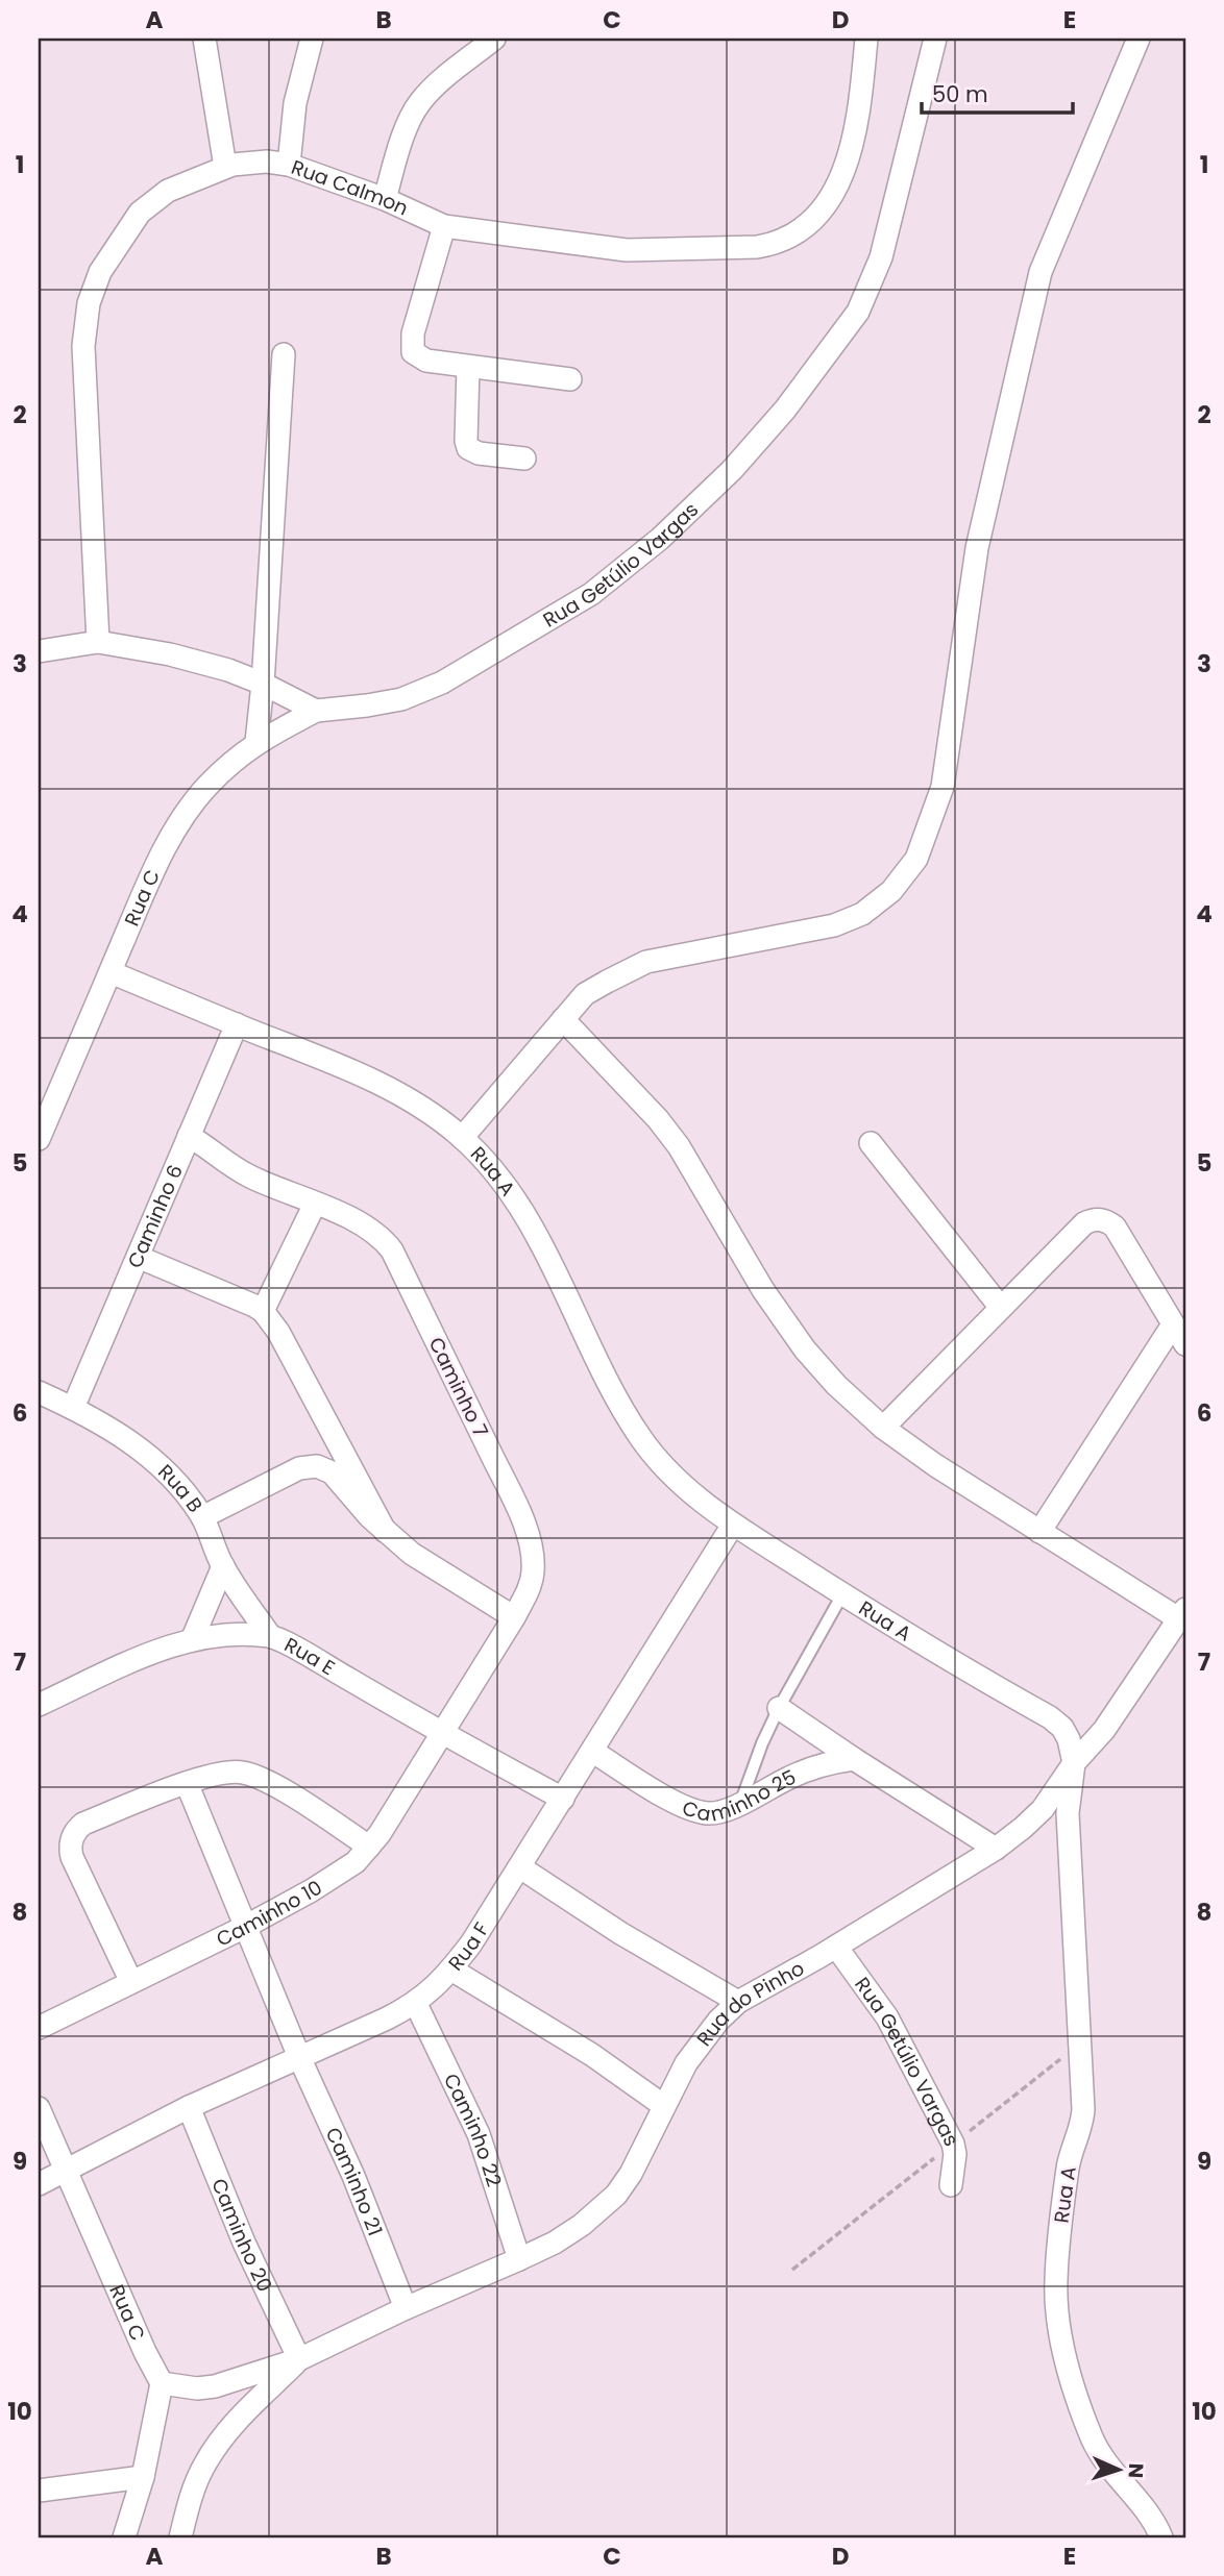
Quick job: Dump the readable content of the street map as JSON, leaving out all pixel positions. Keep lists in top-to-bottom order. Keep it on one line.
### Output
{"streets":{"street":["Rua Calmon","Rua Getúlio Vargas","Rua C","Rua A","Caminho 6","Caminho 7","Rua B","Rua E","Caminho 25","Caminho 10","Rua F","Rua do Pinho","Caminho 22","Caminho 21","Caminho 20"]},"crossings":[["Rua Getúlio Vargas","Rua C"],["Rua Getúlio Vargas","Rua do Pinho"],["Rua C","Rua A"],["Rua C","Rua F"],["Rua A","Caminho 6"],["Rua A","Rua F"],["Rua A","Rua do Pinho"],["Caminho 6","Caminho 7"],["Caminho 6","Rua B"],["Caminho 7","Rua E"],["Caminho 7","Caminho 10"],["Rua B","Rua E"],["Rua E","Caminho 10"],["Rua E","Rua F"],["Caminho 25","Rua F"],["Caminho 10","Caminho 21"],["Rua F","Caminho 22"],["Rua F","Caminho 21"],["Rua F","Caminho 20"],["Rua do Pinho","Caminho 22"],["Rua do Pinho","Caminho 21"],["Rua do Pinho","Caminho 20"]],"scale_bar":"50 m","north":"right","grid":{"columns":["A","B","C","D","E"],"rows":["1","2","3","4","5","6","7","8","9","10"]}}
